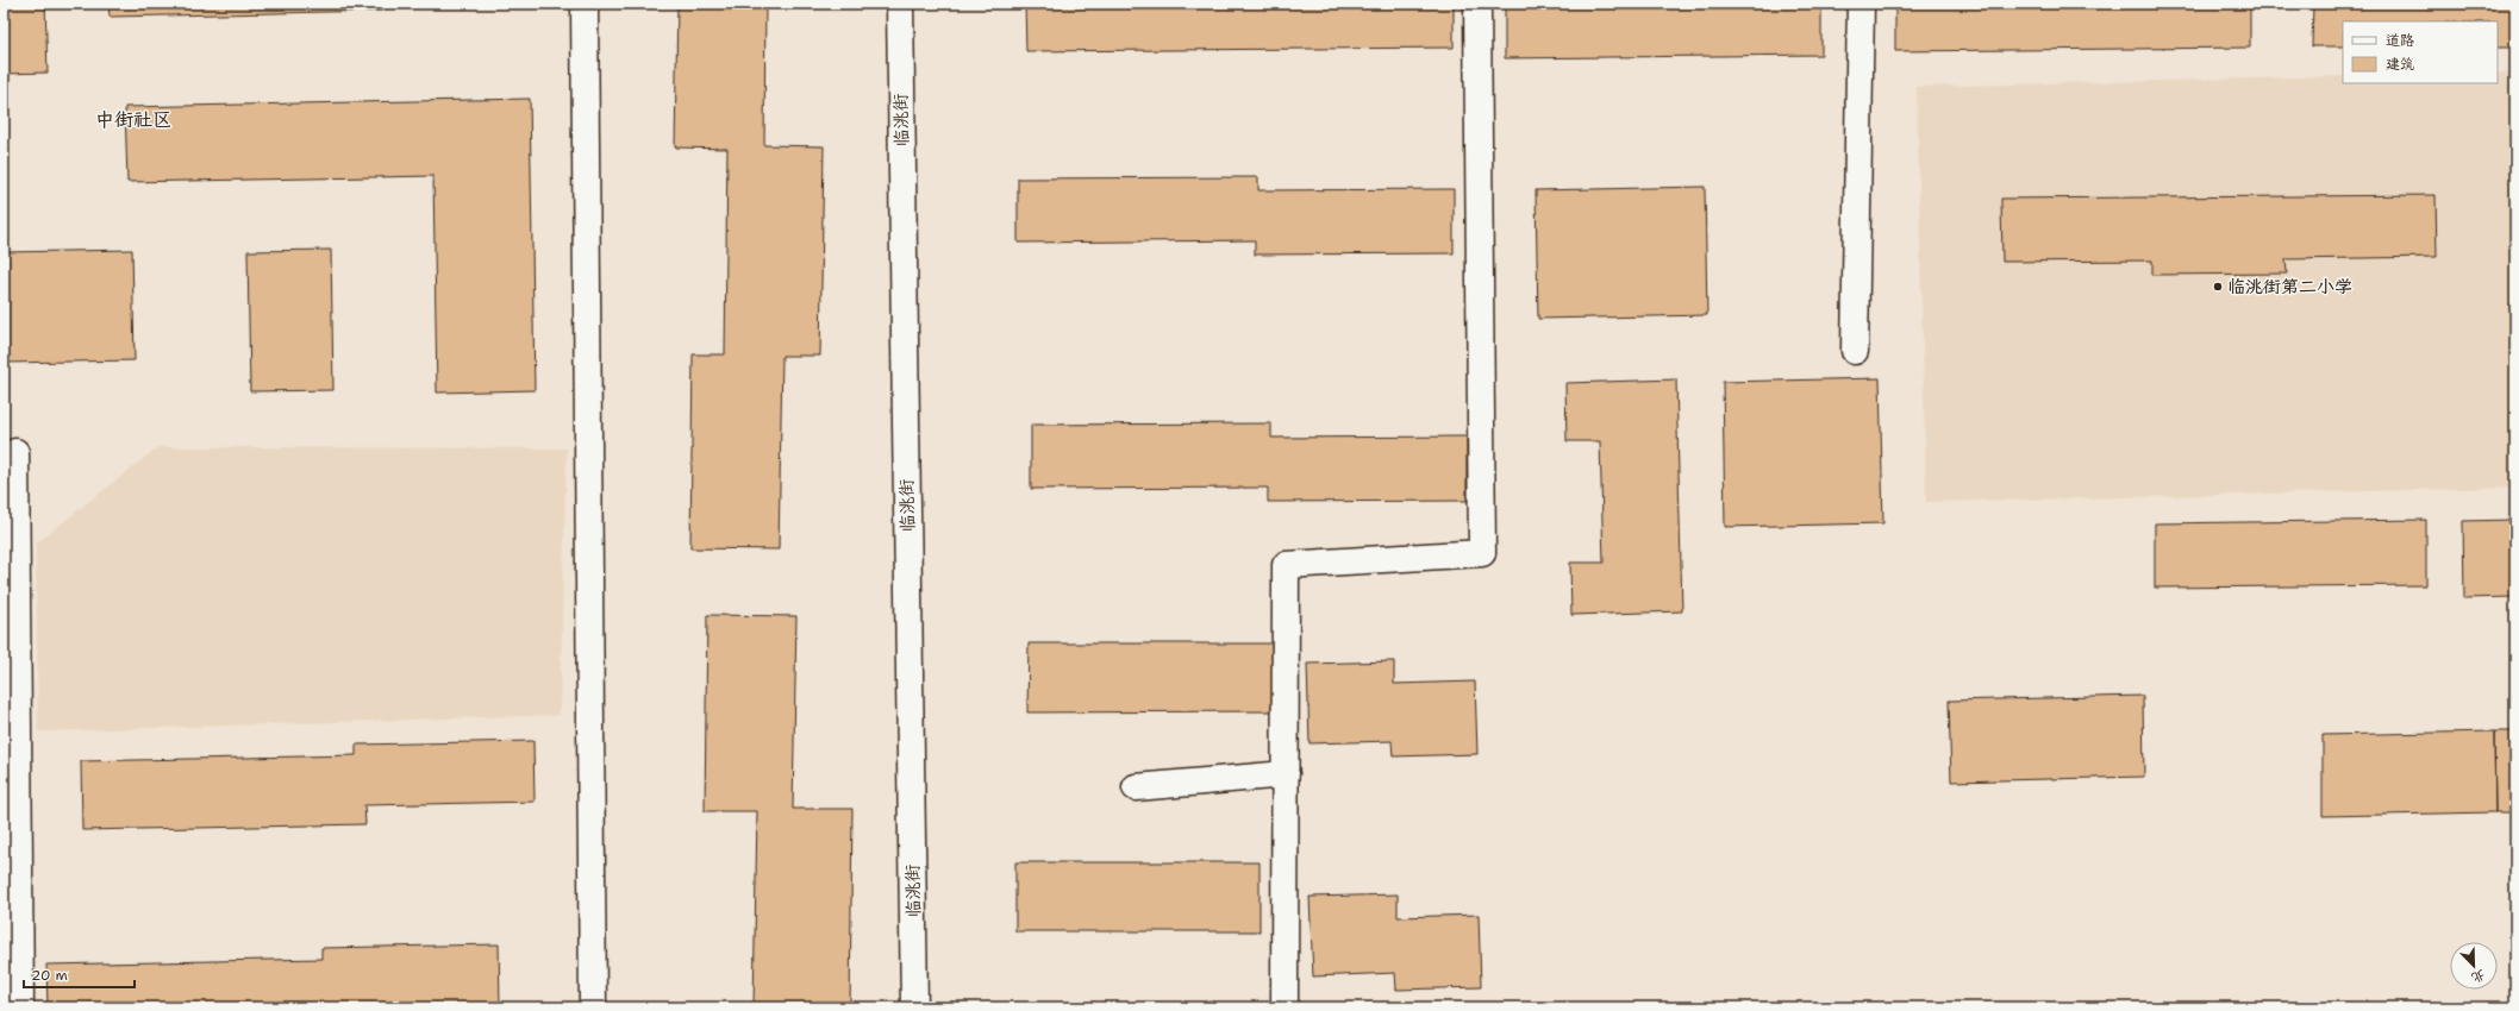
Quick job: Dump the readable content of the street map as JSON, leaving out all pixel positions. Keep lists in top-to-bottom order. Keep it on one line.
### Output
{"streets":{"street":["临洮街"]},"districts":["中街社区"],"places":["临洮街第二小学"],"legend":["道路","建筑"],"scale_bar":"20 m","north":"bottom right"}
